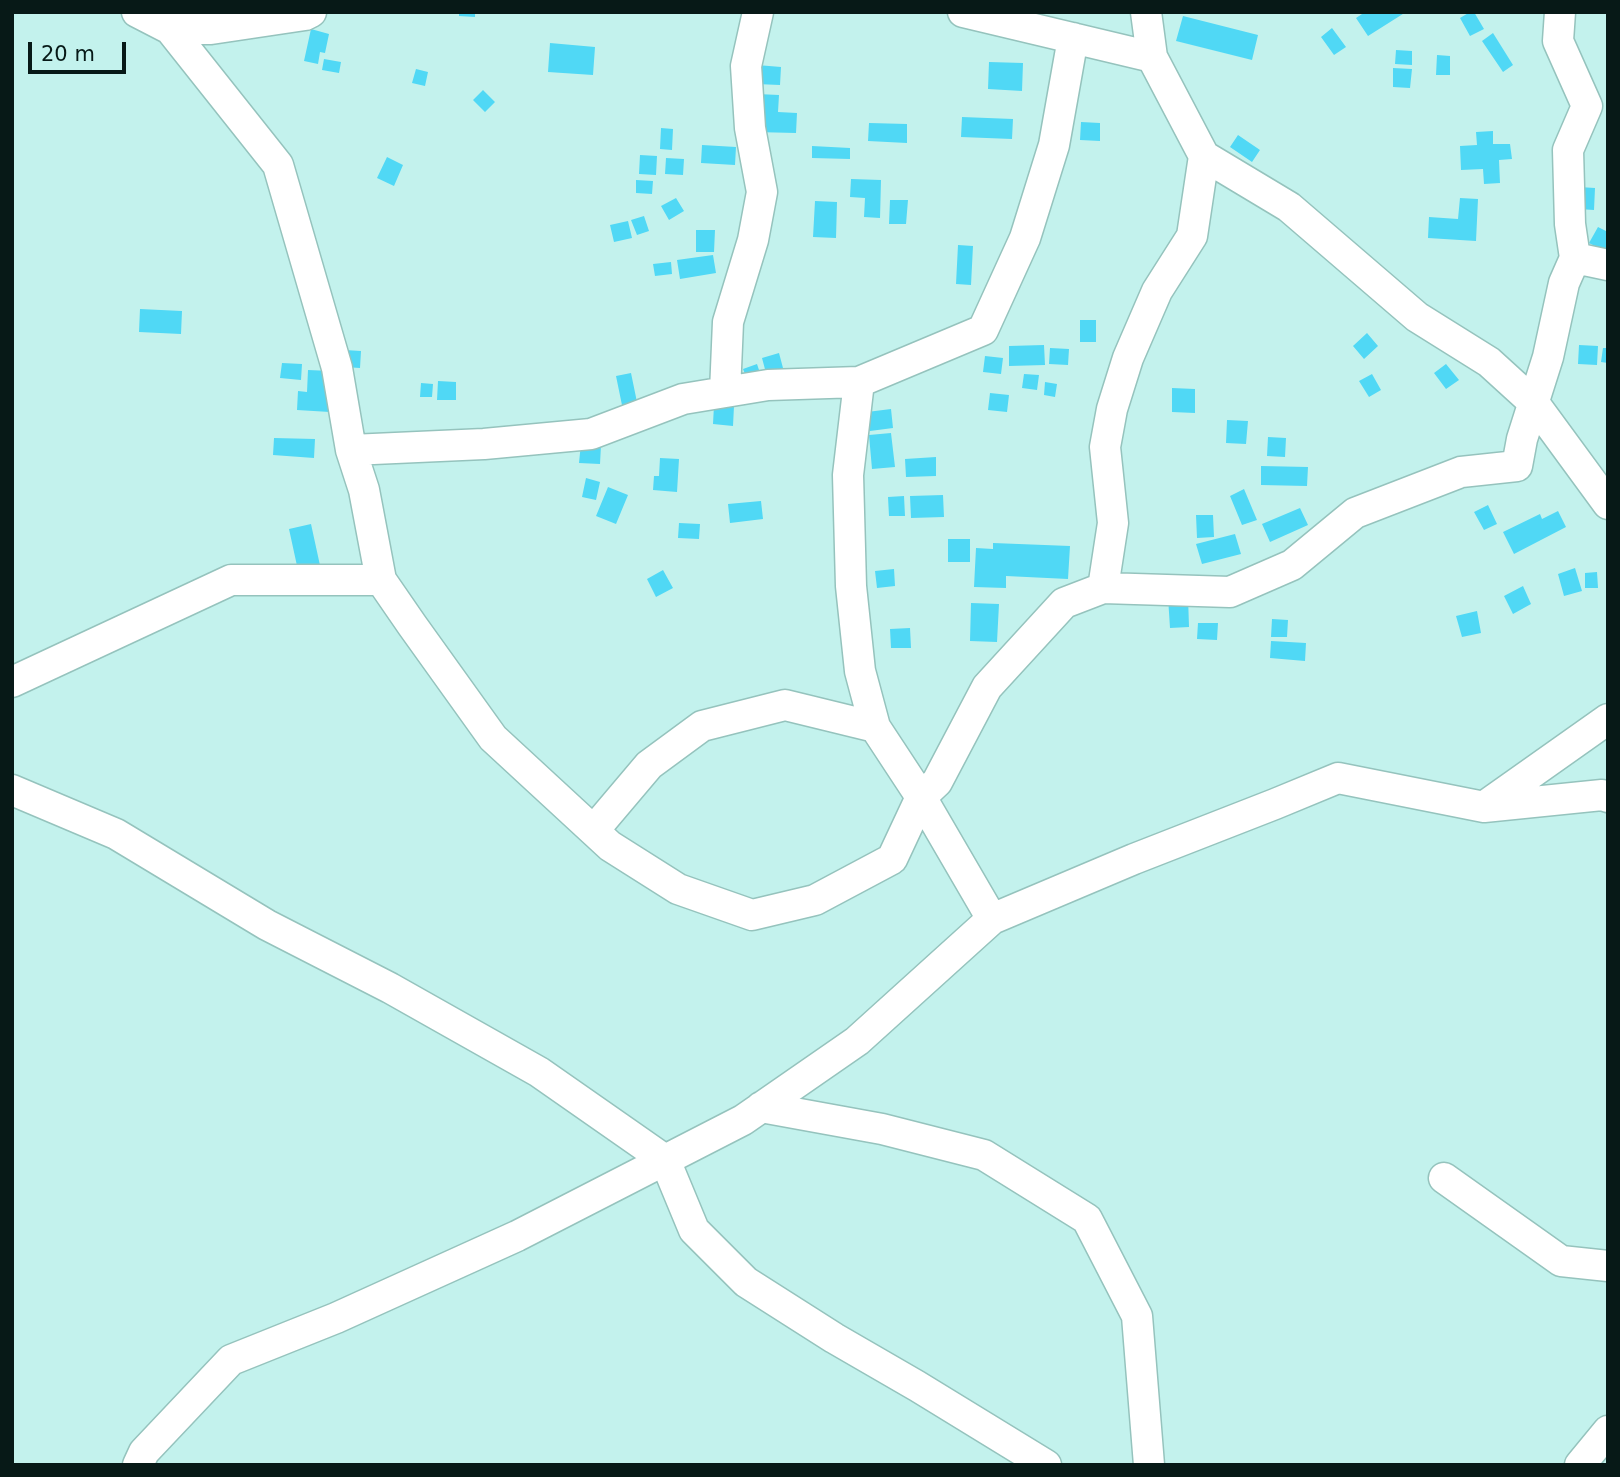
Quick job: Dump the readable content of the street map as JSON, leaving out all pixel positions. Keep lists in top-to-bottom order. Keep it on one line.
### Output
{"scale_bar":"20 m"}
